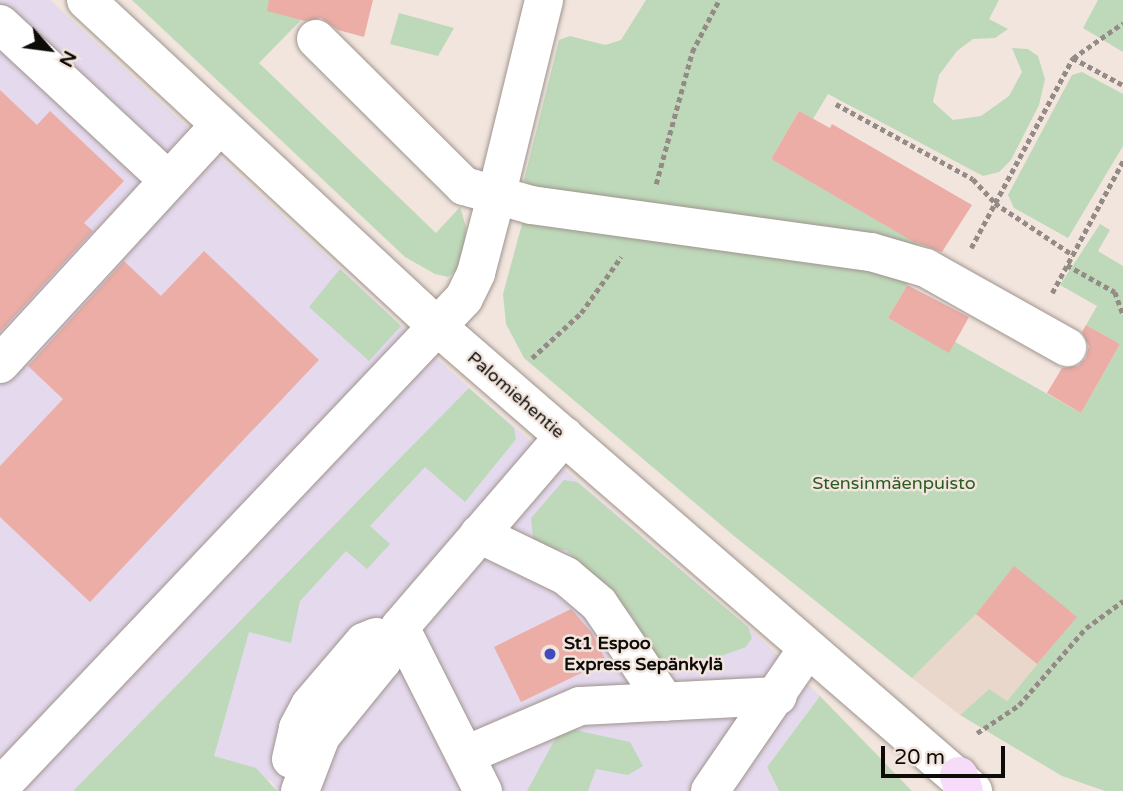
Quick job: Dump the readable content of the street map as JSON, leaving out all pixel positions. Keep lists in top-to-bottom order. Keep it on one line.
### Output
{"streets":{"street":["Palomiehentie"]},"parks":["Stensinmäenpuisto"],"places":["St1 Espoo Express Sepänkylä"],"scale_bar":"20 m","north":"bottom right"}
